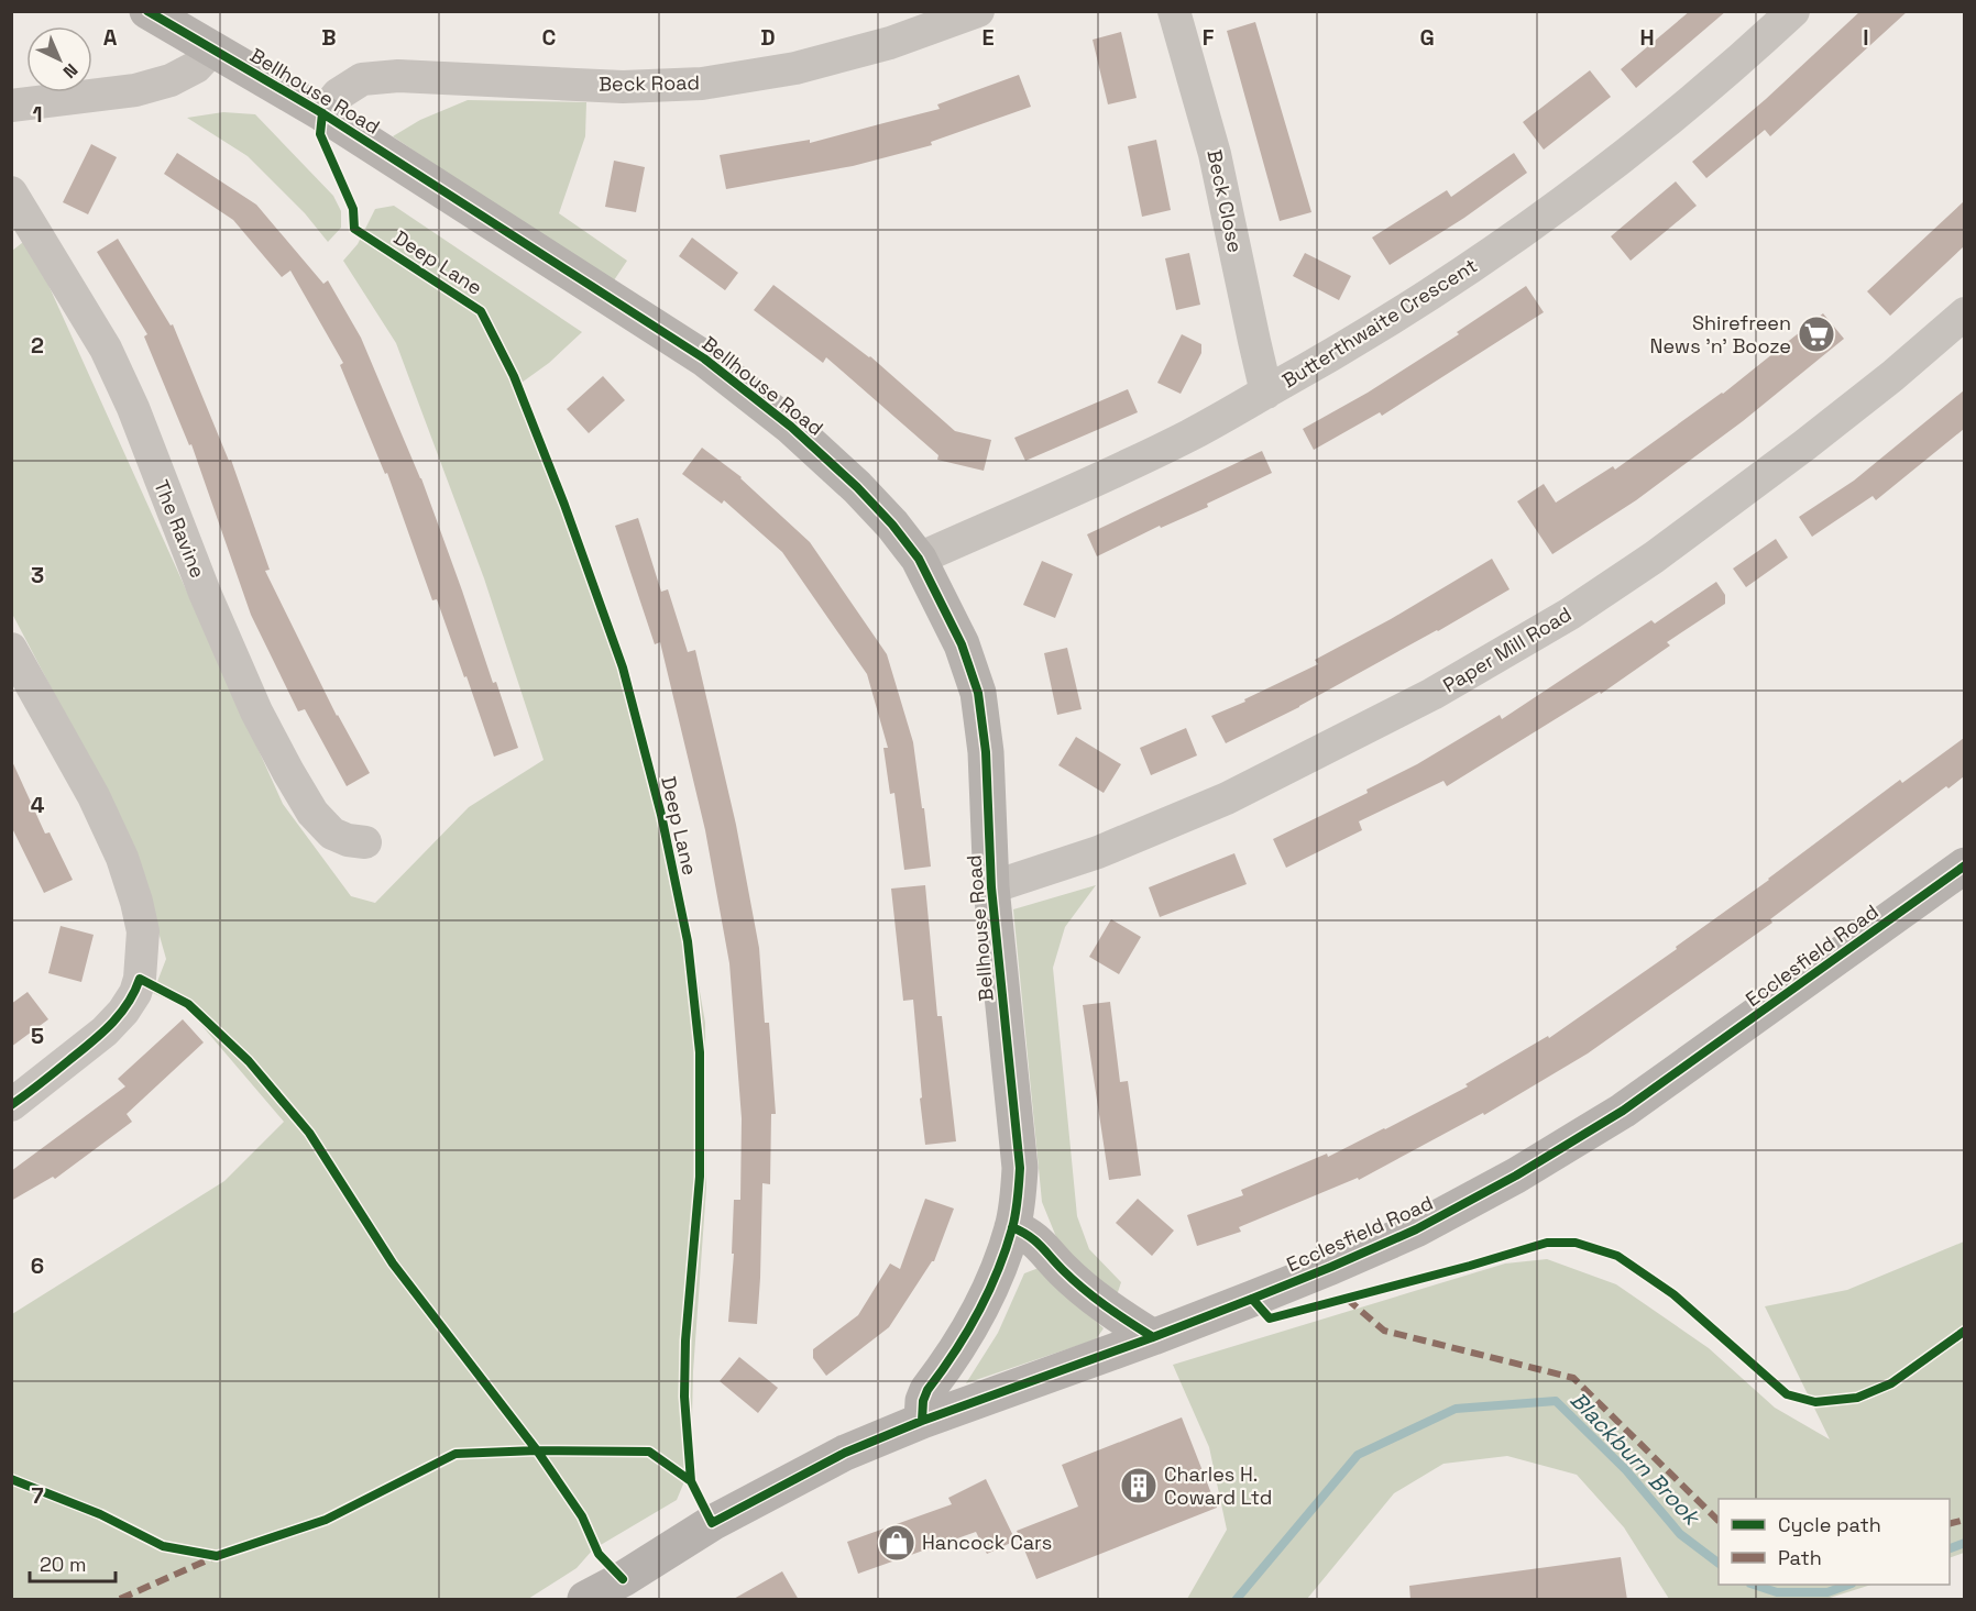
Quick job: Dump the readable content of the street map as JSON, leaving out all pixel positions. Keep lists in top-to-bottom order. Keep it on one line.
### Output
{"streets":{"main road":["Bellhouse Road","Ecclesfield Road"],"street":["Beck Road","Beck Close","Butterthwaite Crescent","The Ravine","Paper Mill Road"],"cycle path":["Deep Lane"]},"crossings":[["Beck Road","Bellhouse Road"],["Bellhouse Road","Butterthwaite Crescent"],["Bellhouse Road","Paper Mill Road"],["Bellhouse Road","Ecclesfield Road"],["Beck Close","Butterthwaite Crescent"]],"water":["Blackburn Brook"],"places":{"supermarket":["Shirefreen News 'n' Booze"],"building":["Charles H. Coward Ltd"],"shop":["Hancock Cars"]},"legend":["Cycle path","Path"],"scale_bar":"20 m","north":"bottom right","grid":{"columns":["A","B","C","D","E","F","G","H","I"],"rows":["1","2","3","4","5","6","7"]}}
